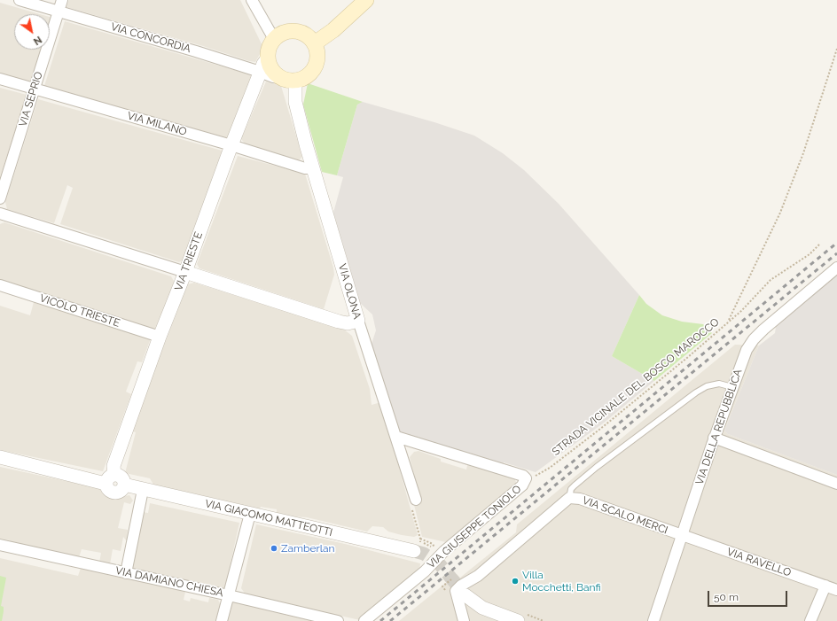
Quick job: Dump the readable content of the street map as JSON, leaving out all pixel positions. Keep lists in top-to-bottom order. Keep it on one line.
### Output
{"streets":{"street":["VIA CONCORDIA","VIA SEPRIO","VIA MILANO","VIA TRIESTE","VIA OLONA","VICOLO TRIESTE","VIA DELLA REPUBBLICA","VIA SCALO MERCI","VIA GIACOMO MATTEOTTI","VIA GIUSEPPE TONIOLO","VIA RAVELLO","VIA DAMIANO CHIESA"],"path":["STRADA VICINALE DEL BOSCO MAROCCO"]},"crossings":[["VIA CONCORDIA","VIA SEPRIO"],["VIA CONCORDIA","VIA TRIESTE"],["VIA CONCORDIA","VIA OLONA"],["VIA SEPRIO","VIA MILANO"],["VIA MILANO","VIA TRIESTE"],["VIA MILANO","VIA OLONA"],["VIA TRIESTE","VIA OLONA"],["VIA TRIESTE","VICOLO TRIESTE"],["VIA TRIESTE","VIA GIACOMO MATTEOTTI"],["VIA OLONA","VIA GIUSEPPE TONIOLO"],["STRADA VICINALE DEL BOSCO MAROCCO","VIA GIUSEPPE TONIOLO"],["VIA DELLA REPUBBLICA","VIA SCALO MERCI"],["VIA DELLA REPUBBLICA","VIA RAVELLO"],["VIA SCALO MERCI","VIA RAVELLO"]],"places":["Zamberlan","Villa Mocchetti, Banfi"],"scale_bar":"50 m","north":"bottom right"}
